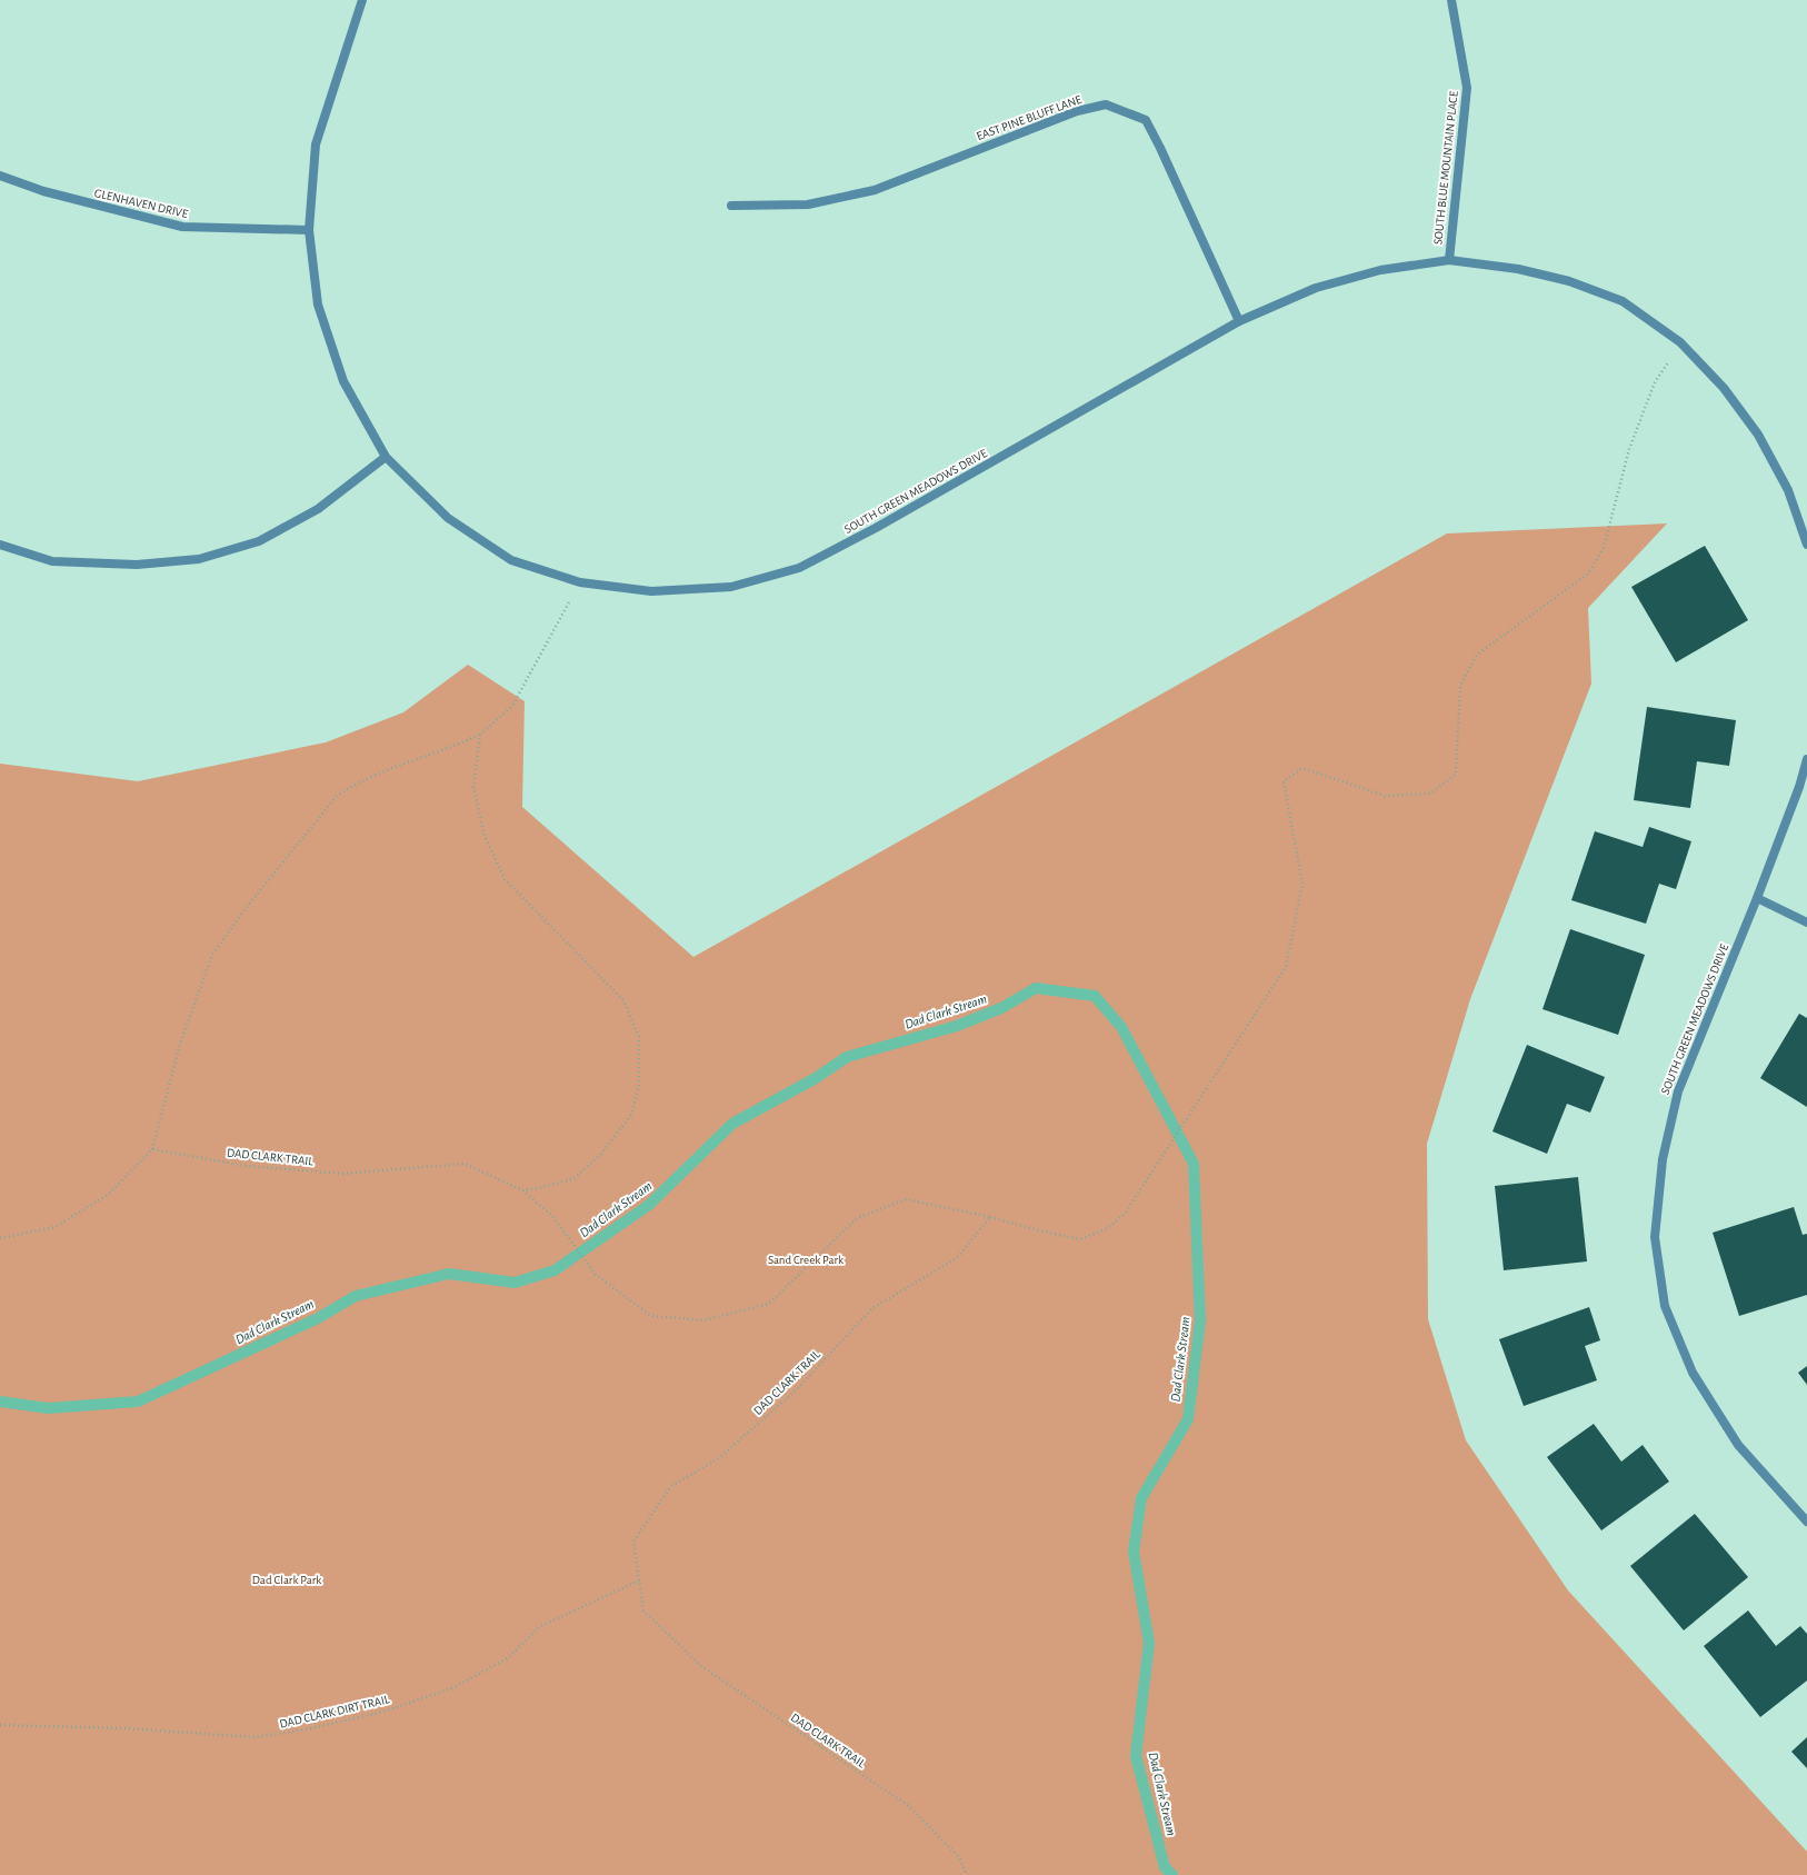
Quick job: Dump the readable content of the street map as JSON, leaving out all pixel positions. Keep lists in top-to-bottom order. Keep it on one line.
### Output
{"streets":{"street":["EAST PINE BLUFF LANE","SOUTH BLUE MOUNTAIN PLACE","GLENHAVEN DRIVE","SOUTH GREEN MEADOWS DRIVE"],"path":["DAD CLARK TRAIL","DAD CLARK DIRT TRAIL"]},"crossings":[["EAST PINE BLUFF LANE","SOUTH GREEN MEADOWS DRIVE"],["SOUTH BLUE MOUNTAIN PLACE","SOUTH GREEN MEADOWS DRIVE"],["GLENHAVEN DRIVE","SOUTH GREEN MEADOWS DRIVE"],["DAD CLARK TRAIL","DAD CLARK DIRT TRAIL"]],"water":["Dad Clark Stream"],"parks":["Sand Creek Park","Dad Clark Park"]}
